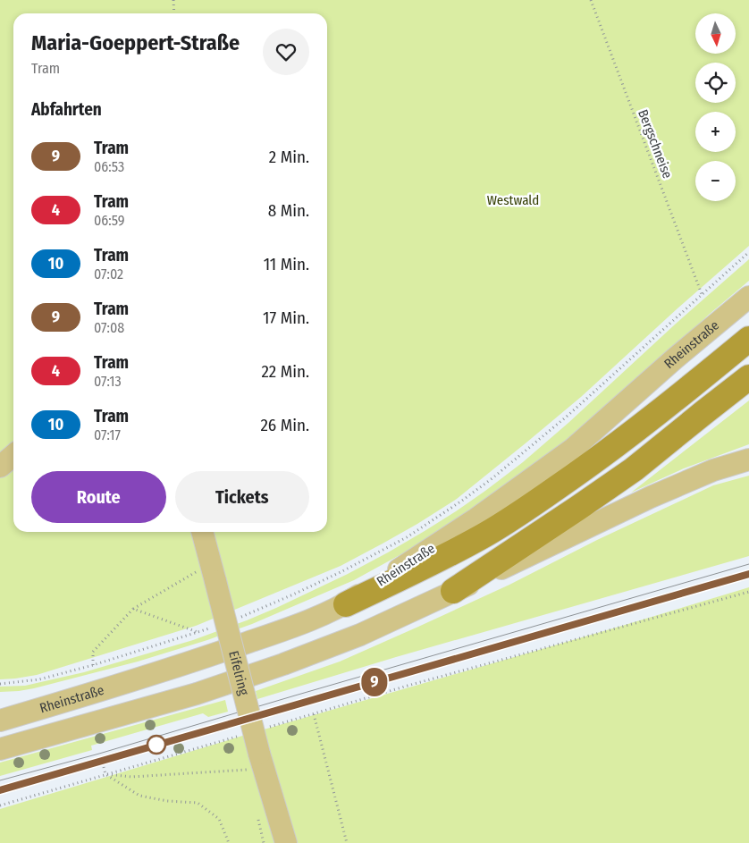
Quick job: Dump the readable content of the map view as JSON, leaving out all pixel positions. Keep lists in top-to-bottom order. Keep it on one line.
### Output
{"streets":{"main road":["Rheinstraße","Eifelring"],"path":["Bergschneise"]},"parks":["Westwald"],"lines":["tram line 9"],"north":"bottom","page":{"on_map":"9","map_buttons":["+","−"],"heading":[["Maria-Goeppert-Straße","Tram"],"Abfahrten"],"list":[{"mark":"9","name":"Tram","note":"06:53","value":"2 Min."},{"mark":"4","name":"Tram","note":"06:59","value":"8 Min."},{"mark":"10","name":"Tram","note":"07:02","value":"11 Min."},{"mark":"9","name":"Tram","note":"07:08","value":"17 Min."},{"mark":"4","name":"Tram","note":"07:13","value":"22 Min."},{"mark":"10","name":"Tram","note":"07:17","value":"26 Min."}],"buttons":["Route","Tickets"]}}
